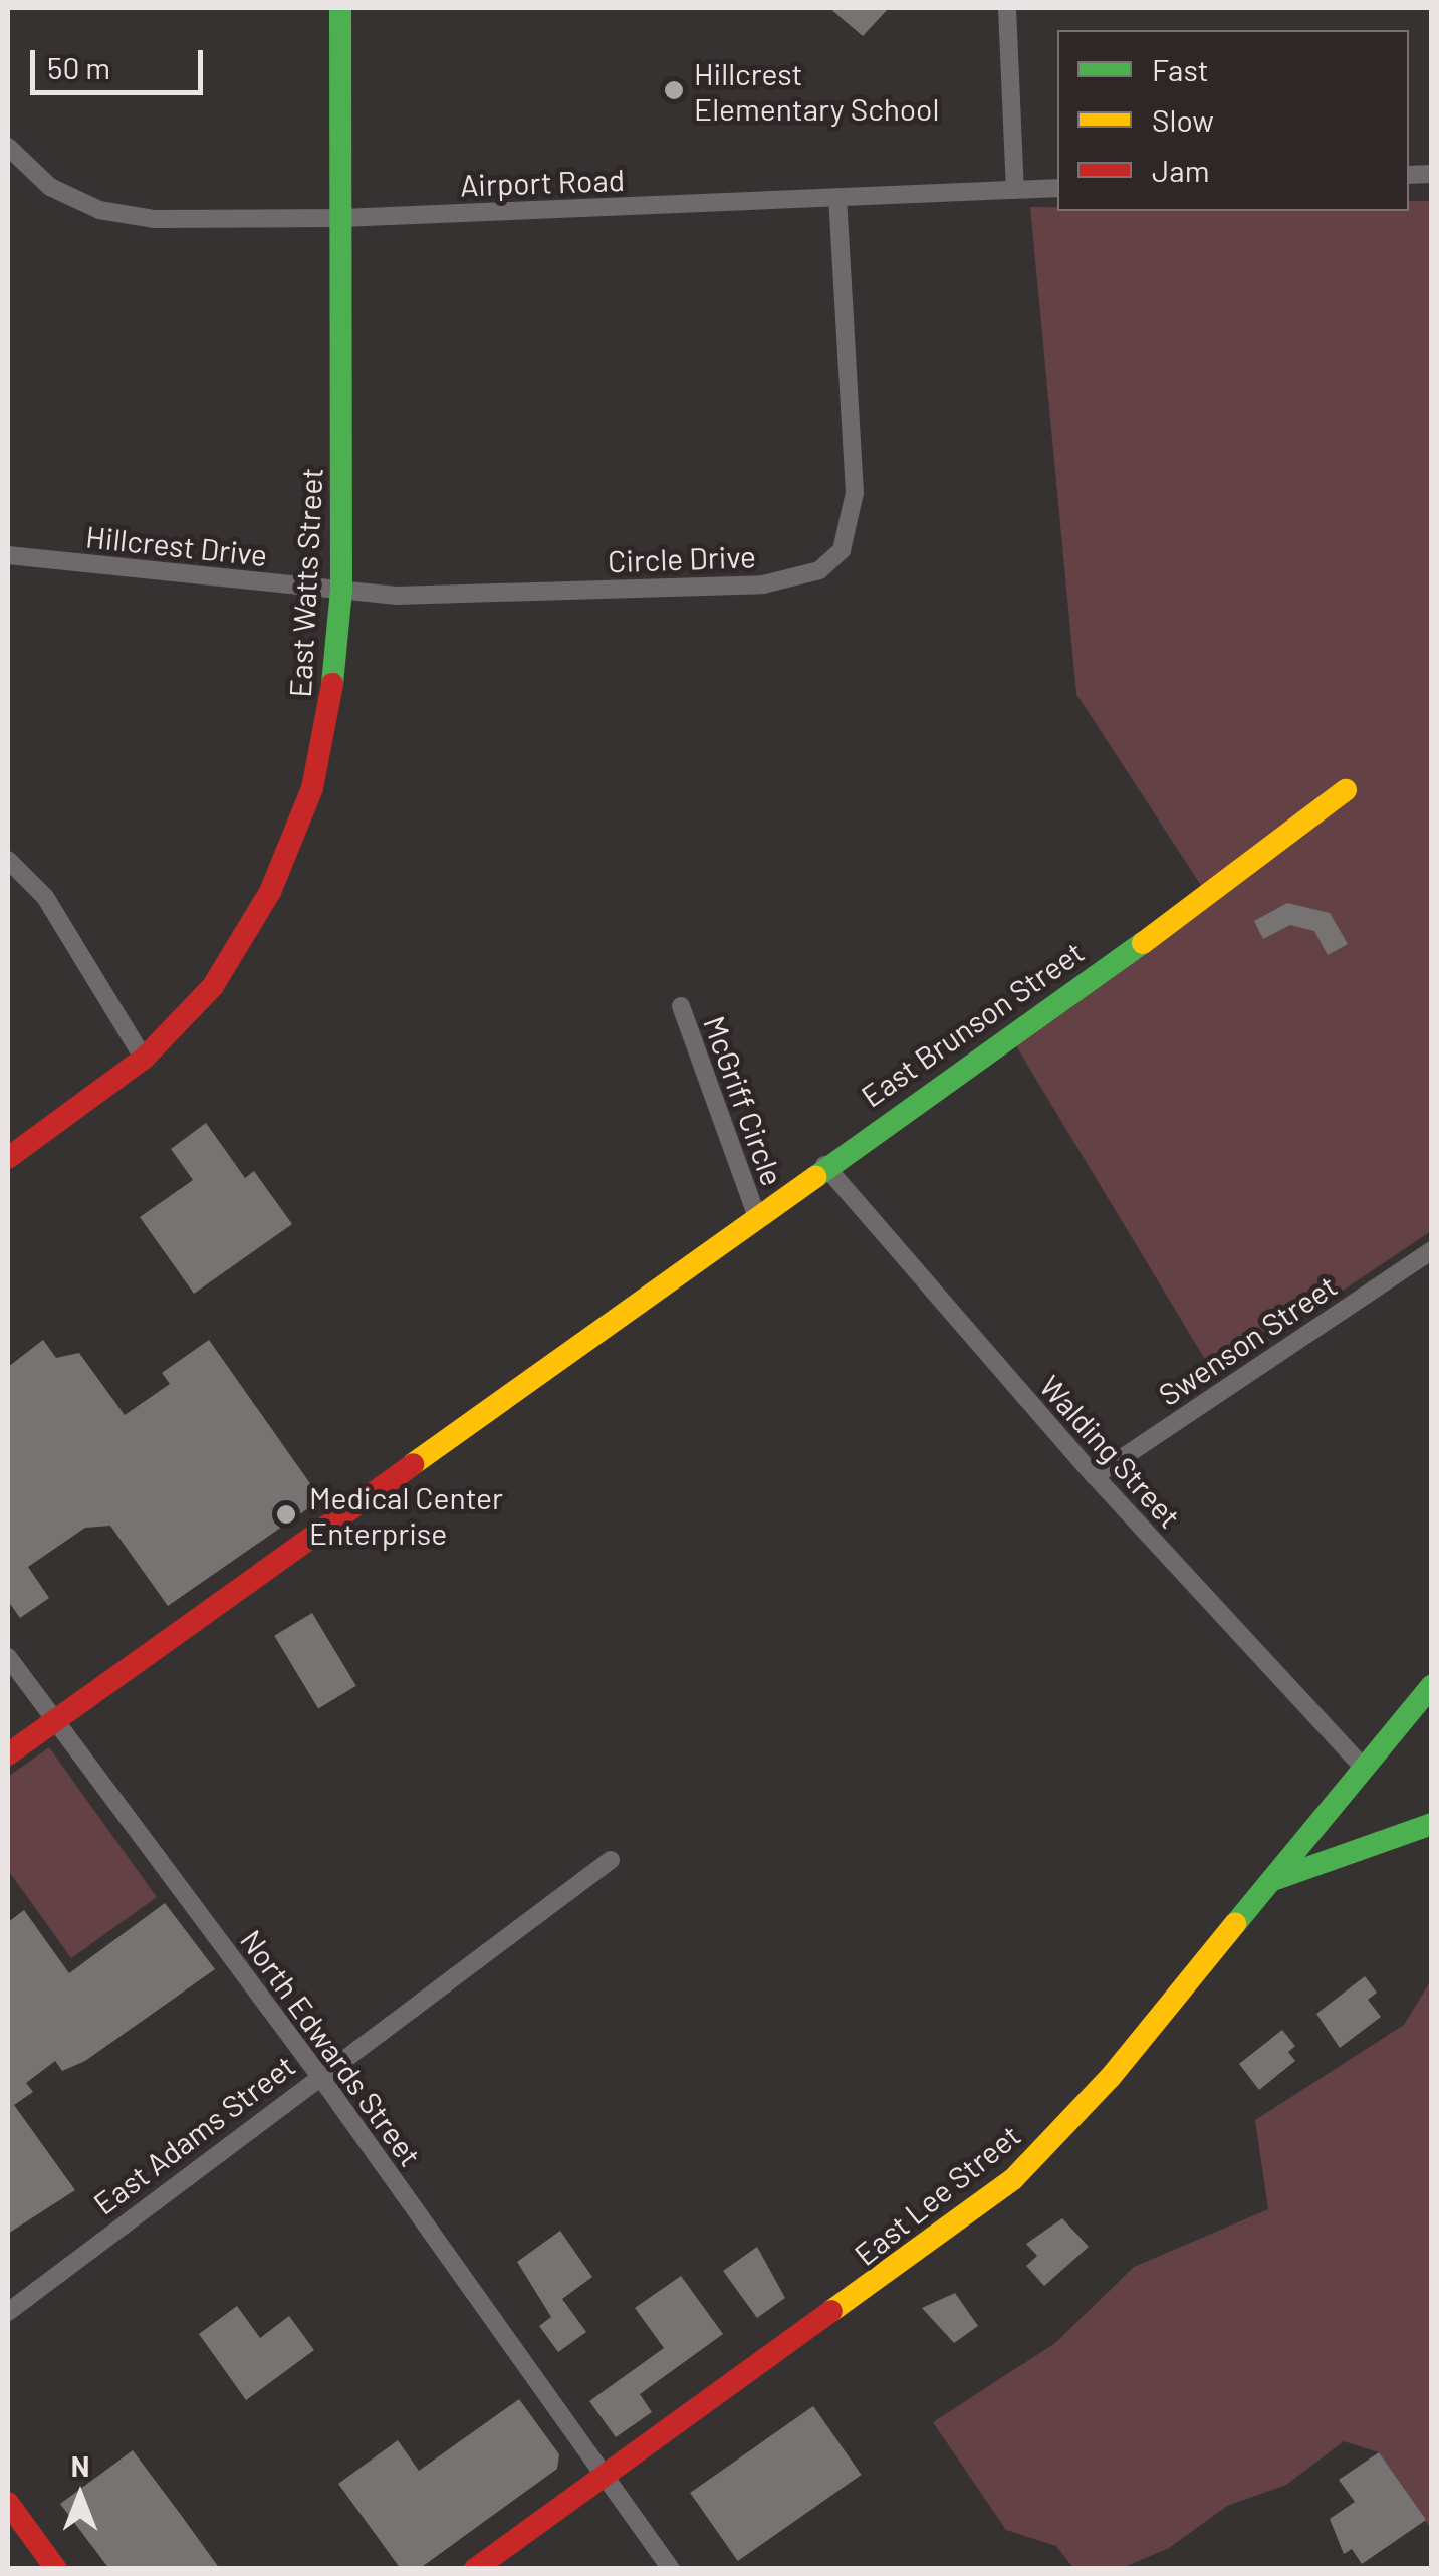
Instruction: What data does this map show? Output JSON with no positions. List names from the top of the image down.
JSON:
{
  "streets": {
    "street": [
      "Airport Road",
      "Hillcrest Drive",
      "Circle Drive",
      "East Watts Street",
      "East Brunson Street",
      "McGriff Circle",
      "Swenson Street",
      "Walding Street",
      "North Edwards Street",
      "East Adams Street",
      "East Lee Street"
    ]
  },
  "crossings": [
    ["Airport Road", "Circle Drive"],
    ["Airport Road", "East Watts Street"],
    ["Hillcrest Drive", "Circle Drive"],
    ["Hillcrest Drive", "East Watts Street"],
    ["Circle Drive", "East Watts Street"],
    ["East Brunson Street", "McGriff Circle"],
    ["East Brunson Street", "Walding Street"],
    ["East Brunson Street", "North Edwards Street"],
    ["Swenson Street", "Walding Street"],
    ["Walding Street", "East Lee Street"],
    ["North Edwards Street", "East Adams Street"],
    ["North Edwards Street", "East Lee Street"]
  ],
  "places": ["Hillcrest Elementary School", "Medical Center Enterprise"],
  "legend": ["Fast", "Slow", "Jam"],
  "scale_bar": "50 m",
  "north": "top"
}
